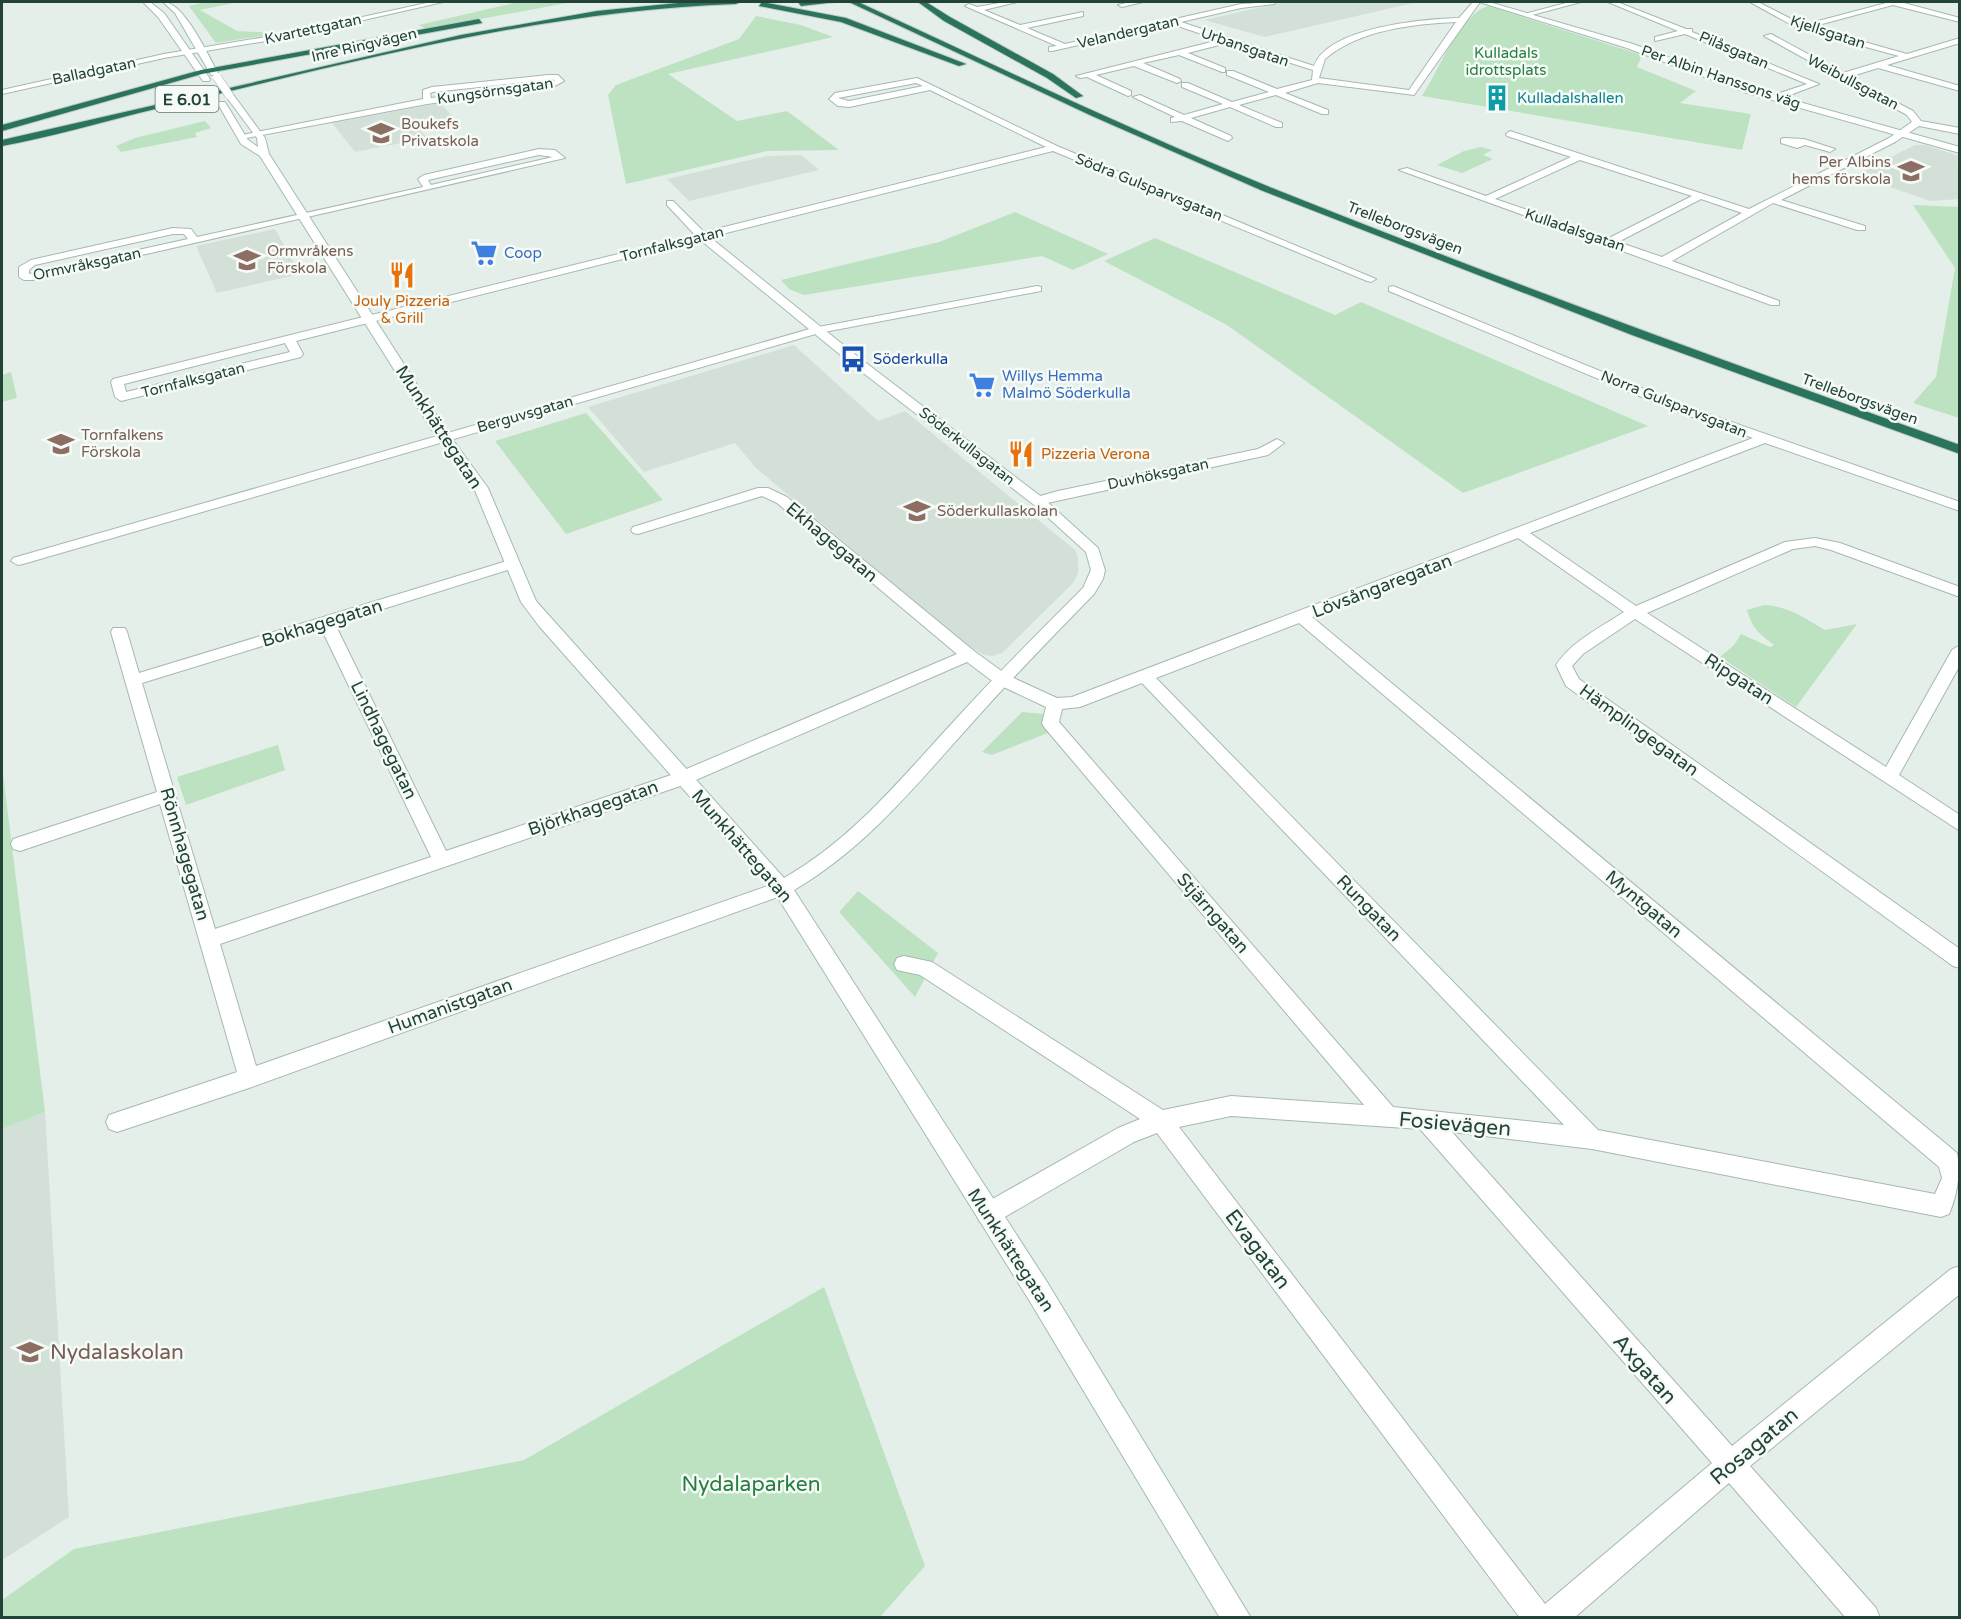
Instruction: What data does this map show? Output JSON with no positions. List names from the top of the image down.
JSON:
{
  "streets": {
    "highway": ["Inre Ringvägen", "E 6.01", "Trelleborgsvägen"],
    "street": [
      "Kvartettgatan",
      "Velandergatan",
      "Kjellsgatan",
      "Urbansgatan",
      "Pilåsgatan",
      "Balladgatan",
      "Per Albin Hanssons väg",
      "Weibullsgatan",
      "Kungsörnsgatan",
      "Södra Gulsparvsgatan",
      "Kulladalsgatan",
      "Tornfalksgatan",
      "Ormvråksgatan",
      "Norra Gulsparvsgatan",
      "Berguvsgatan",
      "Munkhättegatan",
      "Söderkullagatan",
      "Duvhöksgatan",
      "Ekhagegatan",
      "Lövsångaregatan",
      "Bokhagegatan",
      "Ripgatan",
      "Hämplingegatan",
      "Lindhagegatan",
      "Björkhagegatan",
      "Rönnhagegatan",
      "Myntgatan",
      "Rungatan",
      "Stjärngatan",
      "Humanistgatan",
      "Fosievägen",
      "Evagatan",
      "Axgatan",
      "Rosagatan"
    ]
  },
  "crossings": [
    ["Kvartettgatan", "Balladgatan"],
    ["Kvartettgatan", "Munkhättegatan"],
    ["Velandergatan", "Urbansgatan"],
    ["Pilåsgatan", "Per Albin Hanssons väg"],
    ["Balladgatan", "Munkhättegatan"],
    ["Per Albin Hanssons väg", "Weibullsgatan"],
    ["Kungsörnsgatan", "Munkhättegatan"],
    ["Södra Gulsparvsgatan", "Tornfalksgatan"],
    ["Tornfalksgatan", "Munkhättegatan"],
    ["Tornfalksgatan", "Söderkullagatan"],
    ["Ormvråksgatan", "Munkhättegatan"],
    ["Norra Gulsparvsgatan", "Lövsångaregatan"],
    ["Berguvsgatan", "Munkhättegatan"],
    ["Berguvsgatan", "Söderkullagatan"],
    ["Munkhättegatan", "Söderkullagatan"],
    ["Munkhättegatan", "Bokhagegatan"],
    ["Munkhättegatan", "Björkhagegatan"],
    ["Munkhättegatan", "Humanistgatan"],
    ["Munkhättegatan", "Fosievägen"],
    ["Söderkullagatan", "Duvhöksgatan"],
    ["Söderkullagatan", "Ekhagegatan"],
    ["Söderkullagatan", "Humanistgatan"],
    ["Ekhagegatan", "Björkhagegatan"],
    ["Lövsångaregatan", "Ripgatan"],
    ["Lövsångaregatan", "Myntgatan"],
    ["Lövsångaregatan", "Rungatan"],
    ["Lövsångaregatan", "Stjärngatan"],
    ["Bokhagegatan", "Lindhagegatan"],
    ["Bokhagegatan", "Rönnhagegatan"],
    ["Ripgatan", "Hämplingegatan"],
    ["Lindhagegatan", "Björkhagegatan"],
    ["Björkhagegatan", "Rönnhagegatan"],
    ["Rönnhagegatan", "Humanistgatan"],
    ["Myntgatan", "Fosievägen"],
    ["Rungatan", "Fosievägen"],
    ["Stjärngatan", "Fosievägen"],
    ["Fosievägen", "Evagatan"],
    ["Fosievägen", "Axgatan"],
    ["Axgatan", "Rosagatan"]
  ],
  "parks": ["Kulladals idrottsplats", "Nydalaparken"],
  "places": {
    "building": ["Kulladalshallen"],
    "school or university": [
      "Boukefs Privatskola",
      "Per Albins hems förskola",
      "Ormvråkens Förskola",
      "Tornfalkens Förskola",
      "Söderkullaskolan",
      "Nydalaskolan"
    ],
    "supermarket": ["Coop", "Willys Hemma Malmö Söderkulla"],
    "restaurant": ["Jouly Pizzeria & Grill", "Pizzeria Verona"],
    "bus stop": ["Söderkulla"]
  }
}
